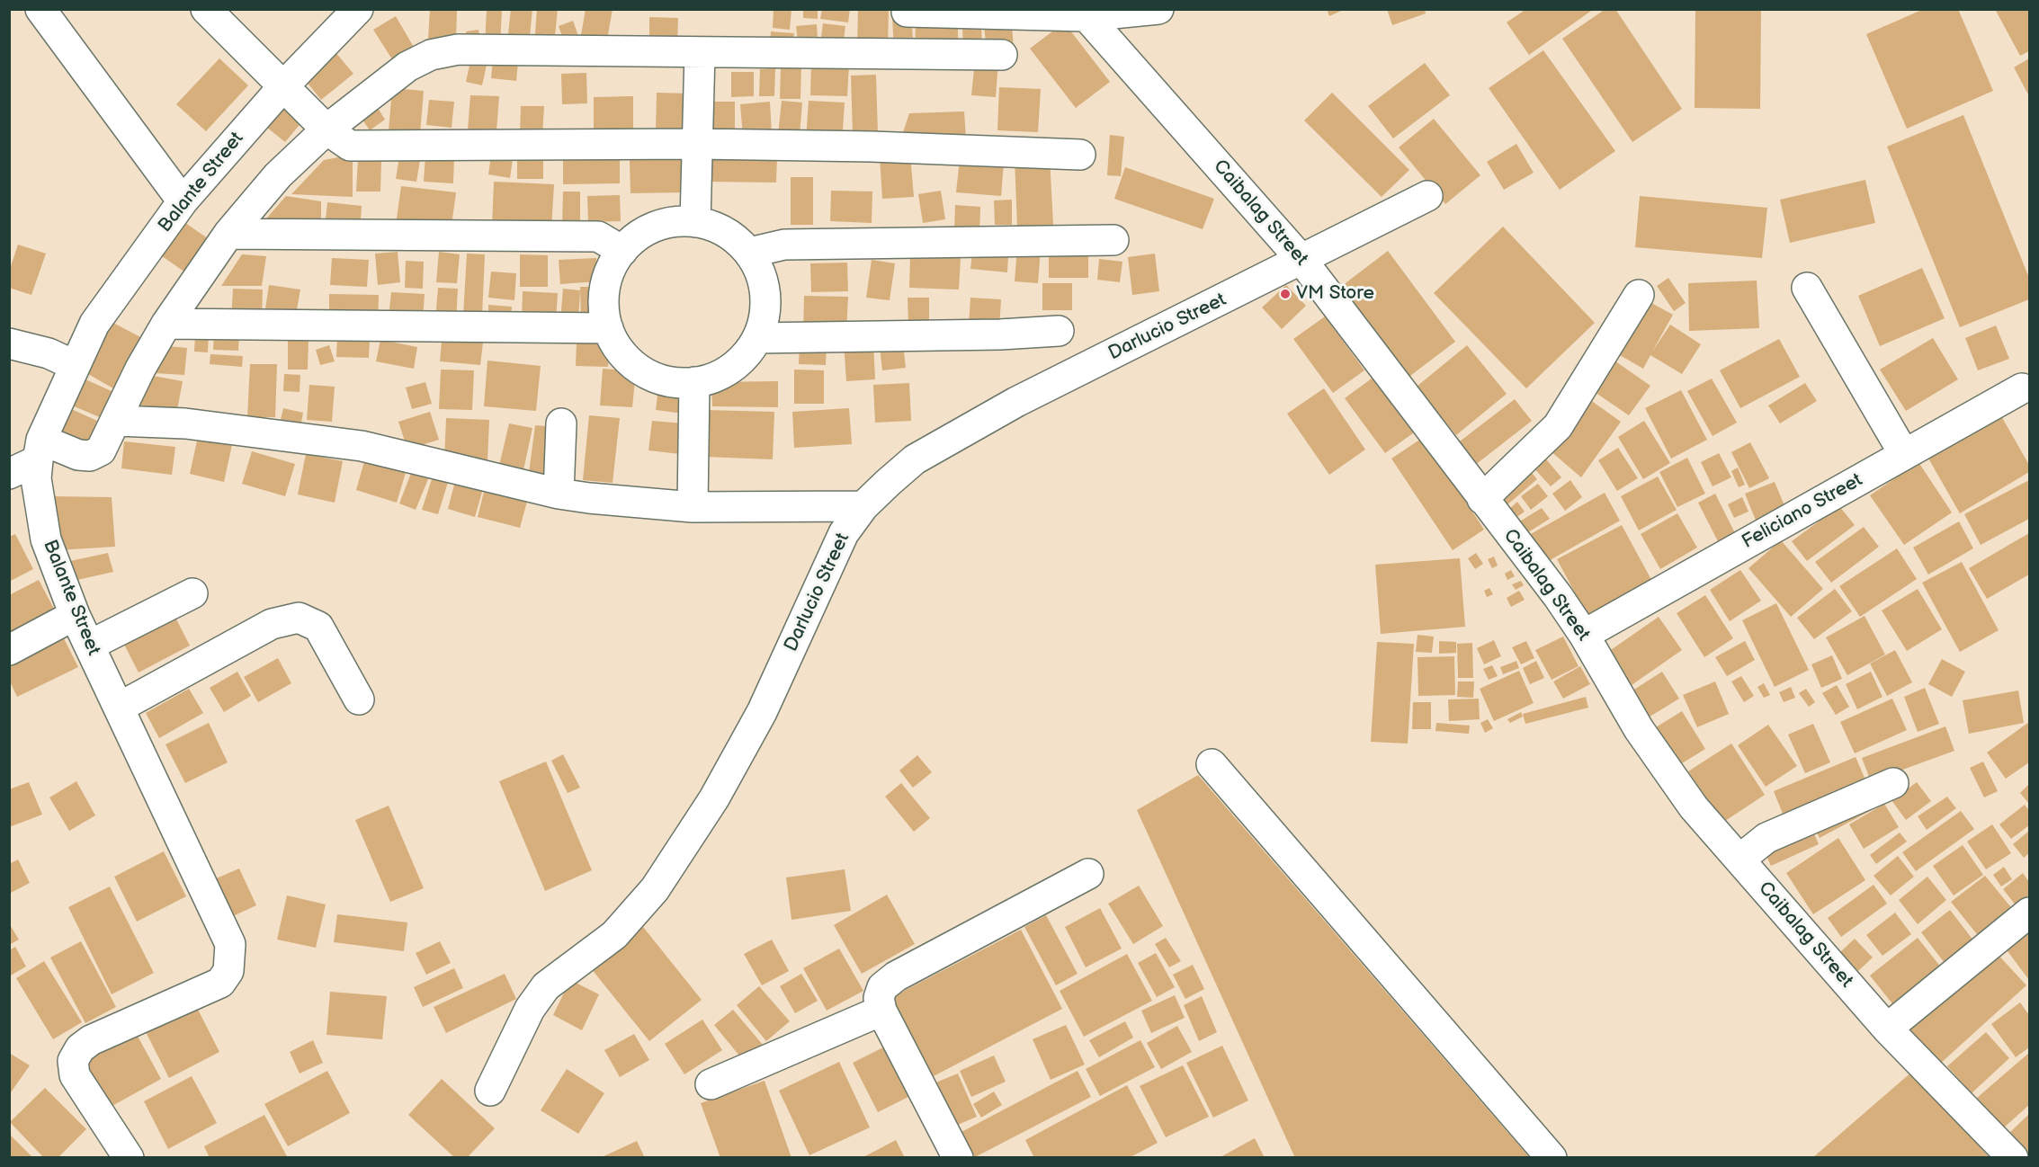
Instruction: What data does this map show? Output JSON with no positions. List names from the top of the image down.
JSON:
{
  "streets": {
    "street": [
      "Balante Street",
      "Caibalag Street",
      "Darlucio Street",
      "Feliciano Street"
    ]
  },
  "crossings": [
    ["Caibalag Street", "Darlucio Street"],
    ["Caibalag Street", "Feliciano Street"]
  ],
  "places": ["VM Store"]
}
